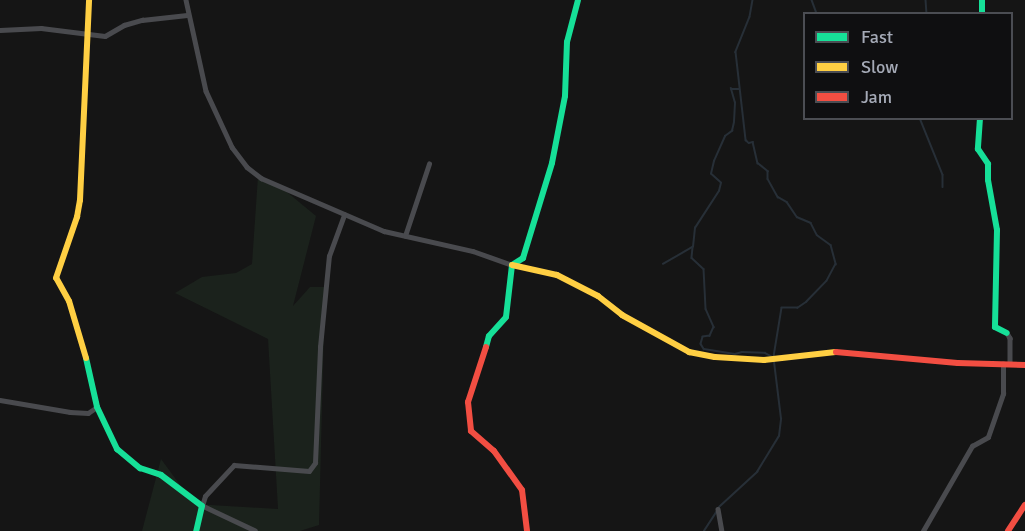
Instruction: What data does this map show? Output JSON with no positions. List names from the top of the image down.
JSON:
{
  "legend": ["Fast", "Slow", "Jam"]
}
